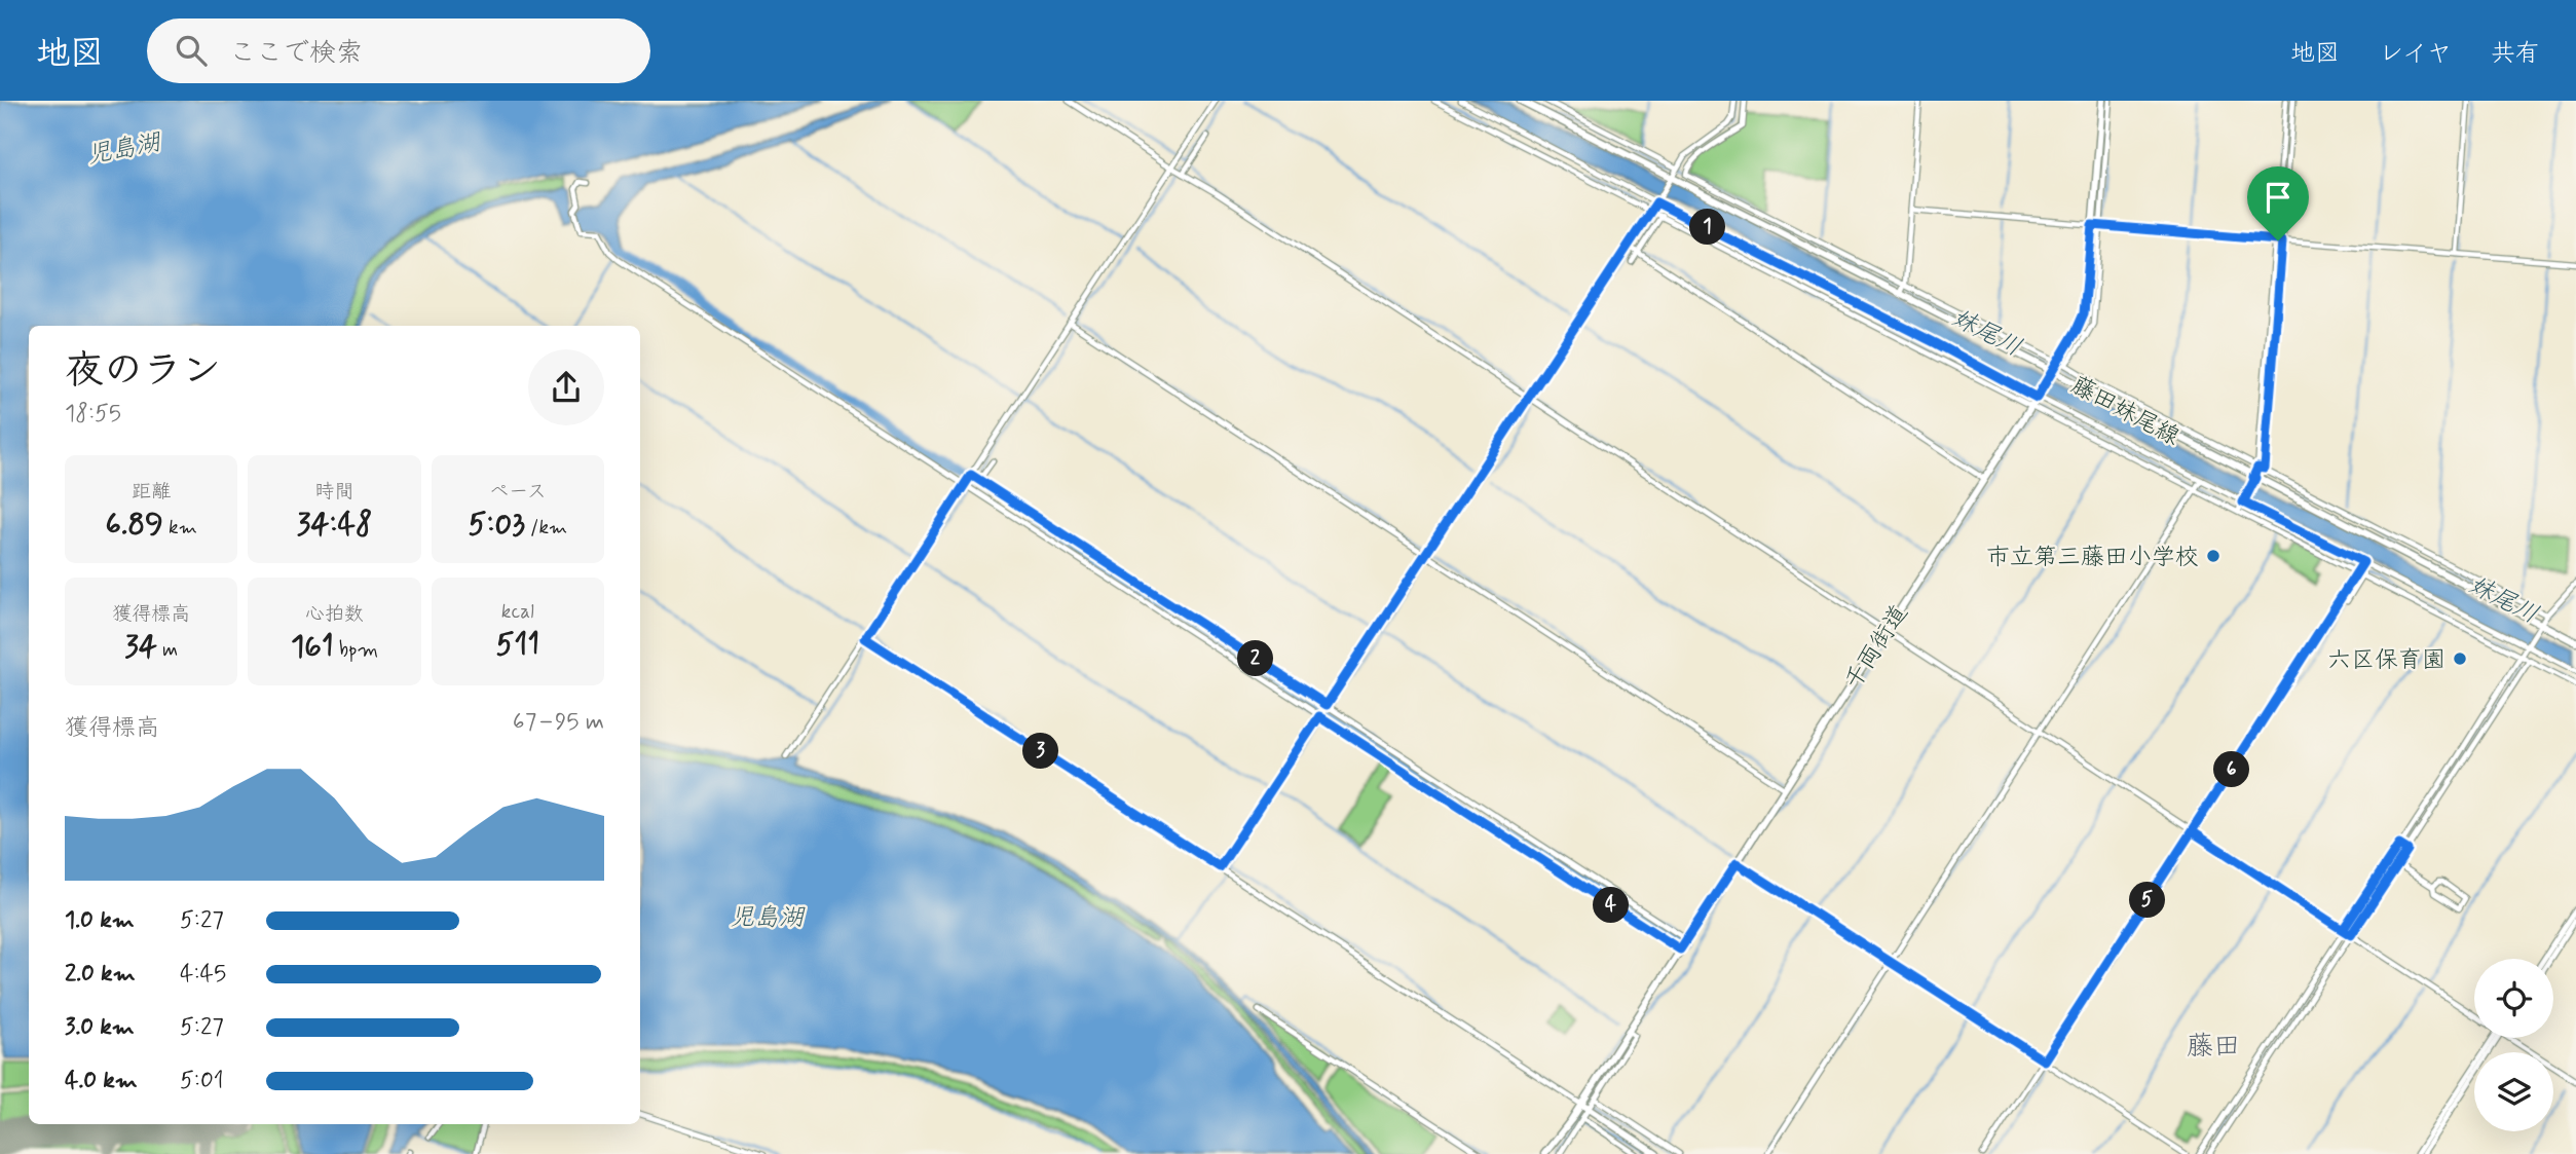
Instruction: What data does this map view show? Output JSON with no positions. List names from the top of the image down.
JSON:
{
  "streets": {
    "street": ["藤田妹尾線", "千両街道"]
  },
  "crossings": [
    ["藤田妹尾線", "千両街道"]
  ],
  "districts": ["藤田"],
  "water": ["児島湖", "妹尾川"],
  "places": ["市立第三藤田小学校", "六区保育園"],
  "page": {
    "header": "地図",
    "search": "ここで検索",
    "nav": ["地図", "レイヤ", "共有"],
    "pins": [
      "1",
      "2",
      "3",
      "6",
      "5",
      "4"
    ],
    "heading": ["夜のラン", "18:55"],
    "stats": [
      ["距離", "6.89 km"],
      ["時間", "34:48"],
      ["ペース", "5:03 /km"],
      ["獲得標高", "34 m"],
      ["心拍数", "161 bpm"],
      ["kcal", "511"]
    ],
    "chart": ["獲得標高", "67–95 m"],
    "list": [
      {
        "name": "1.0 km",
        "note": "5:27"
      },
      {
        "name": "2.0 km",
        "note": "4:45"
      },
      {
        "name": "3.0 km",
        "note": "5:27"
      },
      {
        "name": "4.0 km",
        "note": "5:01"
      }
    ]
  }
}
